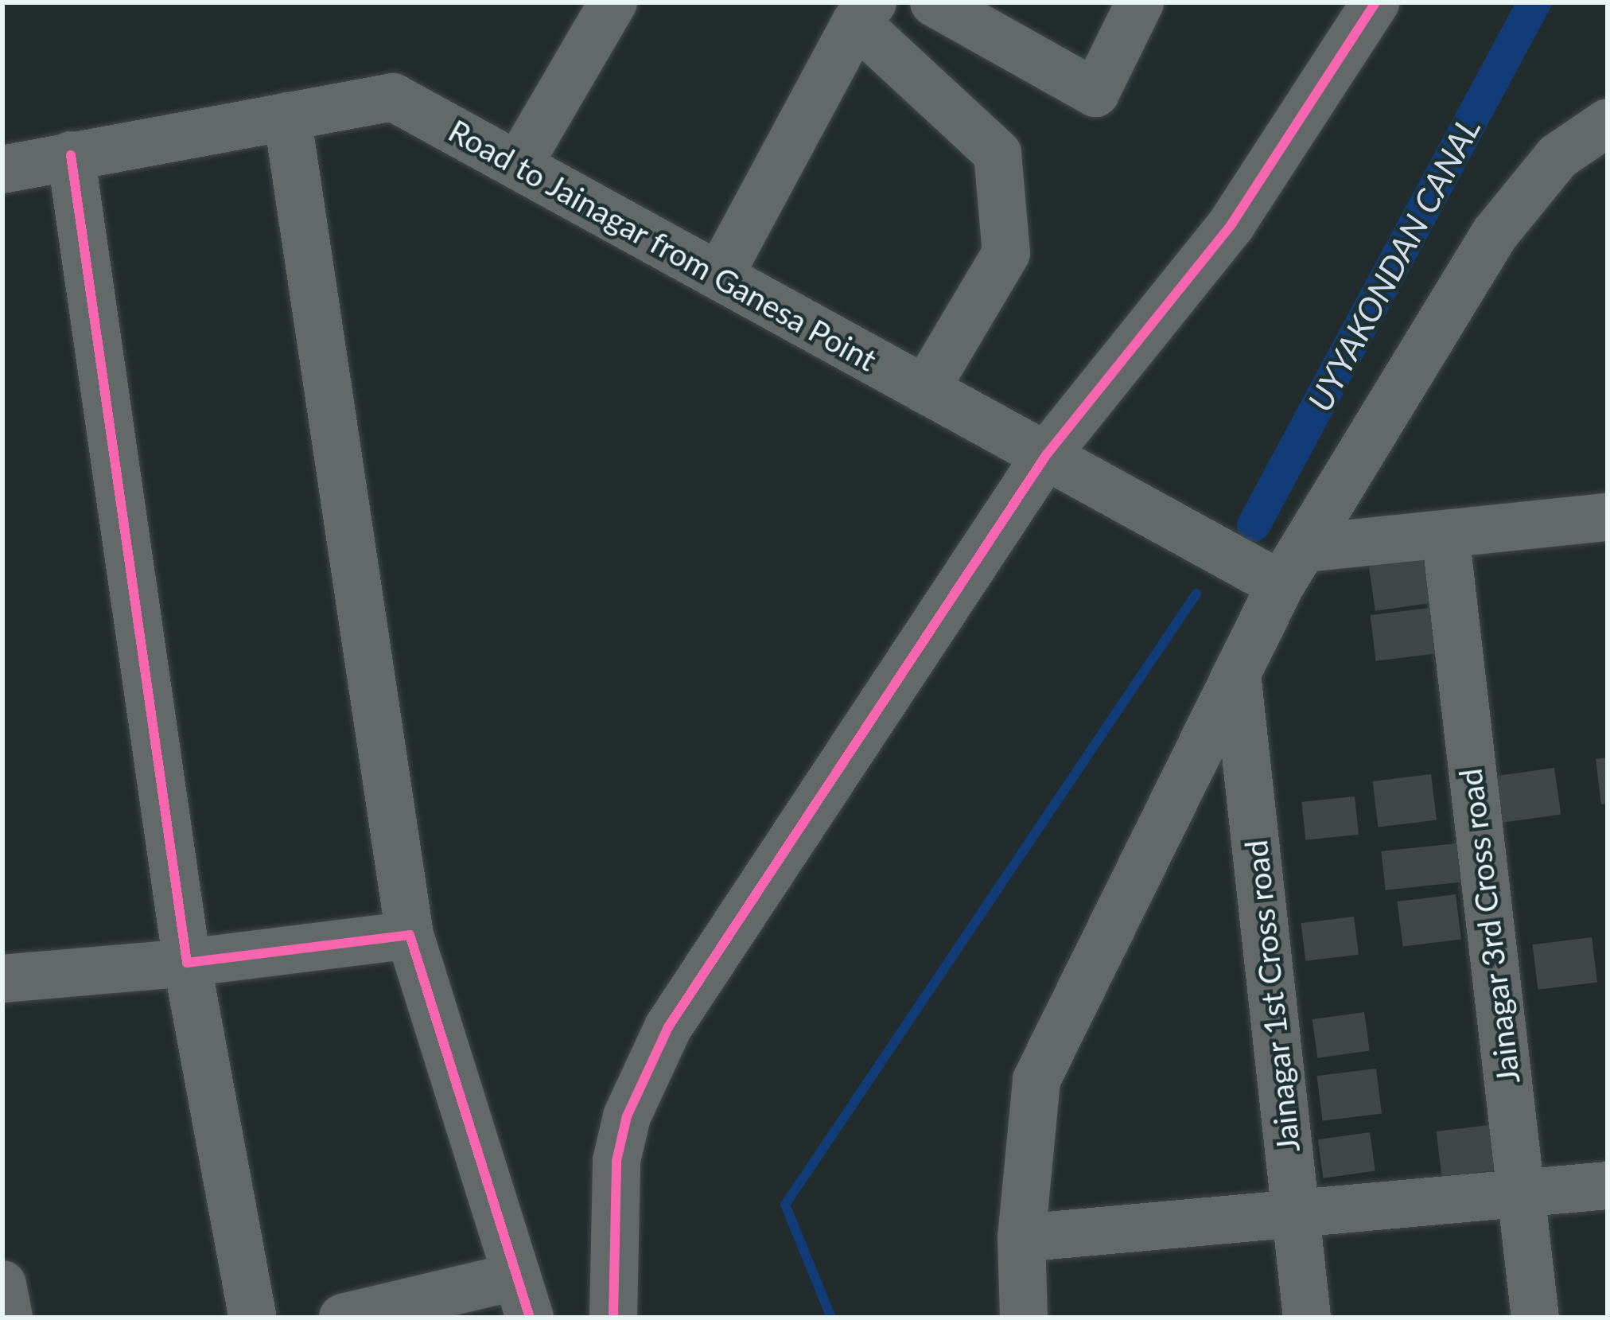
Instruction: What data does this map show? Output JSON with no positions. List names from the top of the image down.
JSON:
{
  "streets": {
    "street": ["Road to Jainagar from Ganesa Point", "Jainagar 3rd Cross road", "Jainagar 1st Cross road"]
  },
  "water": ["UYYAKONDAN CANAL"]
}
